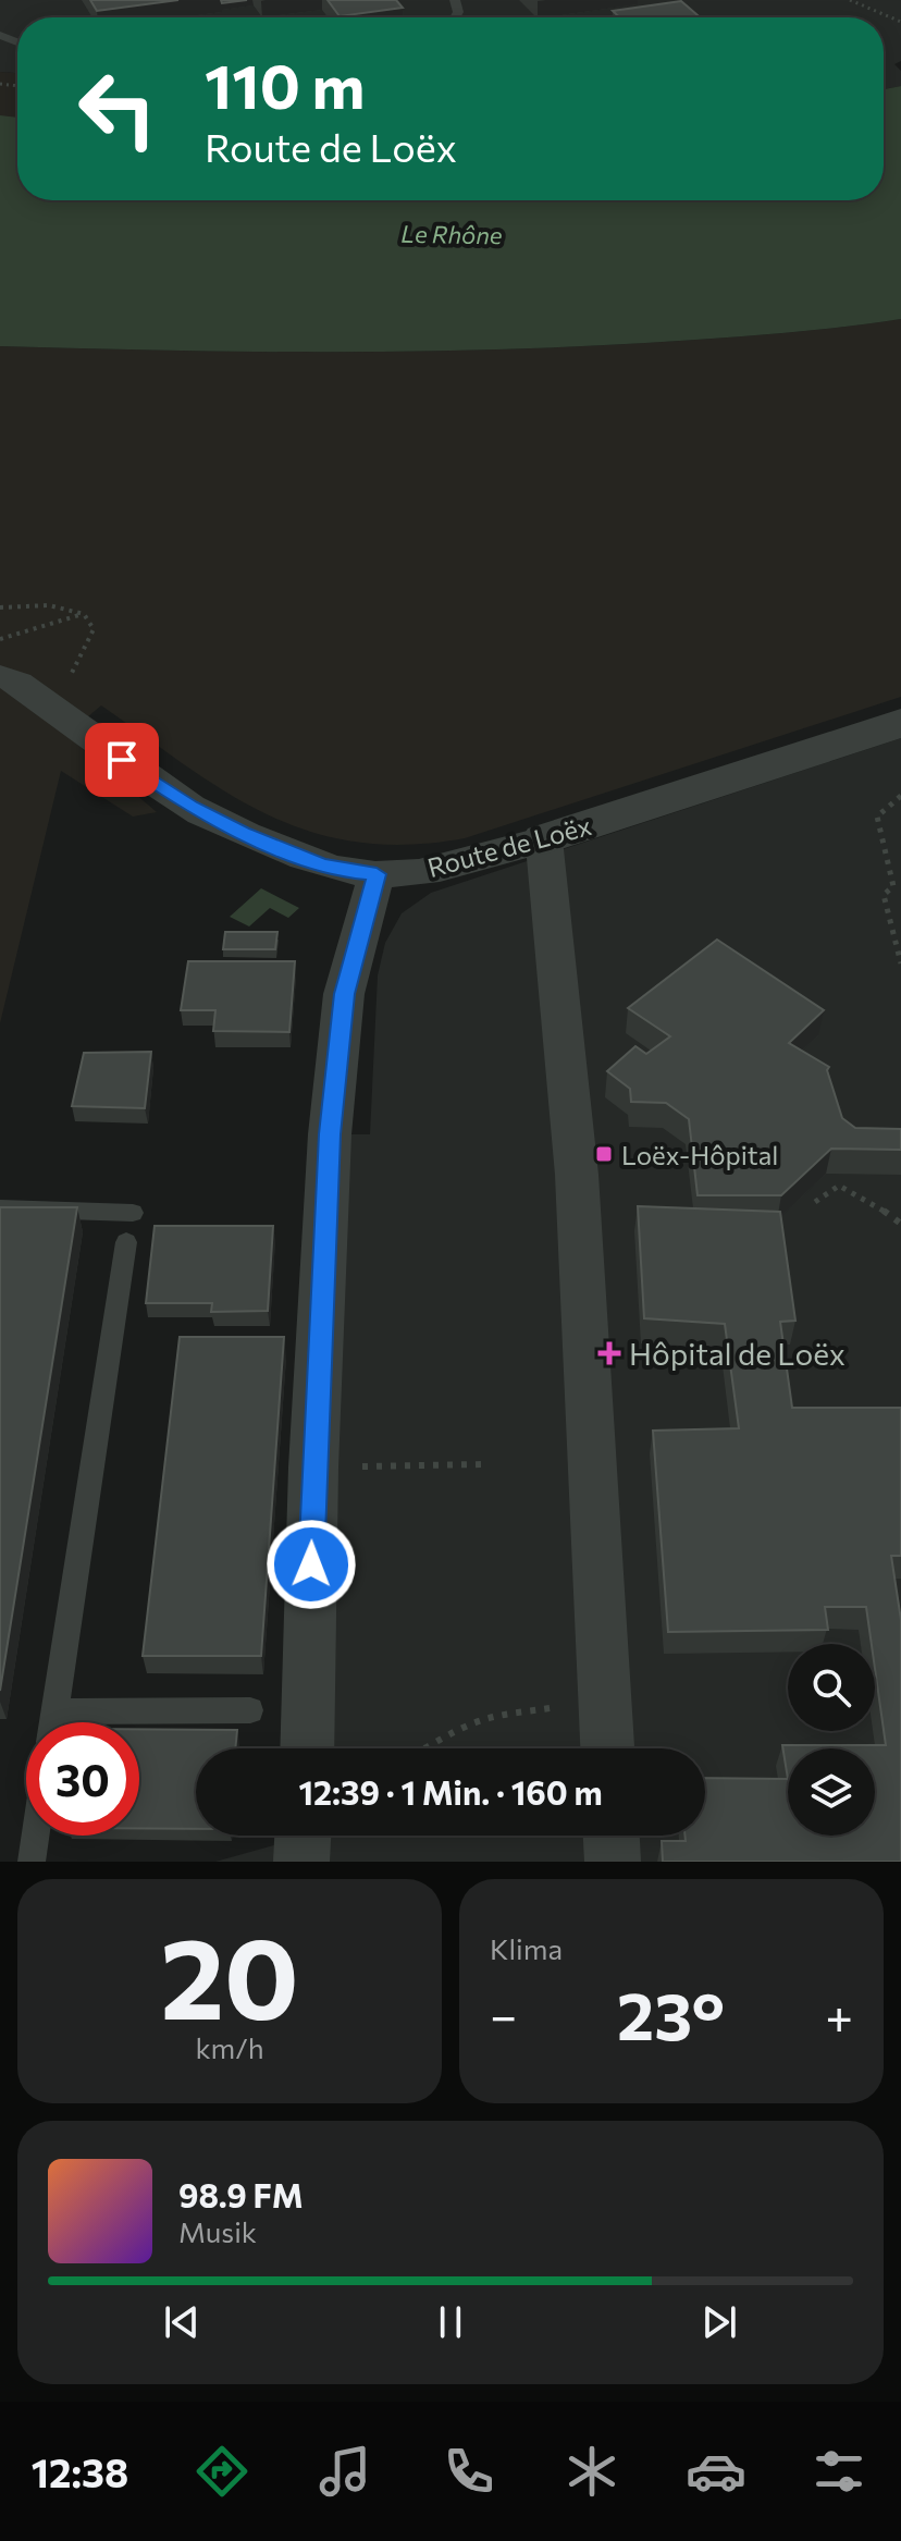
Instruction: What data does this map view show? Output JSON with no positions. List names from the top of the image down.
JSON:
{
  "streets": {
    "street": ["Route de Loëx"]
  },
  "water": ["Le Rhône"],
  "places": {
    "transit": ["Loëx-Hôpital"],
    "health": ["Hôpital de Loëx"]
  },
  "page": {
    "turn": ["110 m", "Route de Loëx"],
    "limit": "30",
    "trip": "12:39 · 1 Min. · 160 m",
    "tile": [
      ["20", "km/h"],
      "Klima"
    ],
    "heat": ["−", "23°", "+"],
    "song": ["98.9 FM", "Musik"],
    "tabs": "12:38"
  }
}
